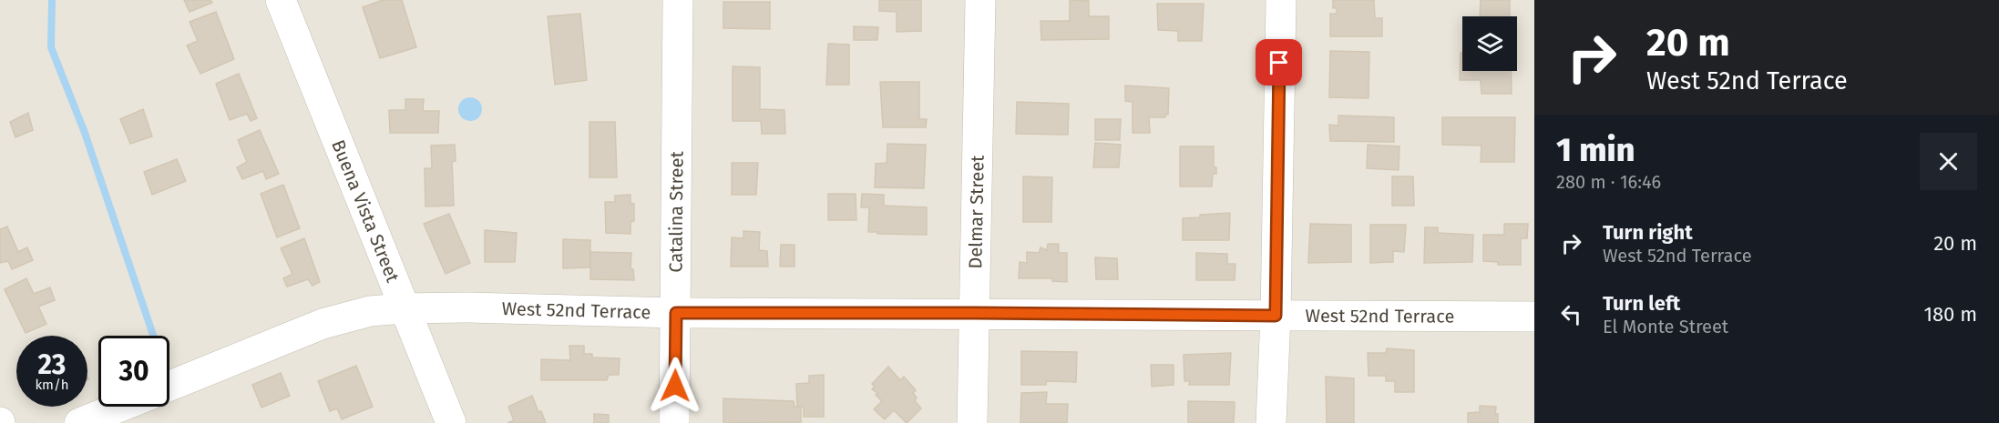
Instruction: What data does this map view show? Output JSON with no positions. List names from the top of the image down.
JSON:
{
  "streets": {
    "street": [
      "Delmar Street",
      "Buena Vista Street",
      "Catalina Street",
      "West 52nd Terrace"
    ]
  },
  "crossings": [
    ["Delmar Street", "West 52nd Terrace"],
    ["Buena Vista Street", "West 52nd Terrace"],
    ["Catalina Street", "West 52nd Terrace"]
  ],
  "page": {
    "turn": ["20 m", "West 52nd Terrace"],
    "heading": ["1 min", "280 m · 16:46"],
    "list": [
      {
        "name": "Turn right",
        "note": "West 52nd Terrace",
        "value": "20 m"
      },
      {
        "name": "Turn left",
        "note": "El Monte Street",
        "value": "180 m"
      }
    ],
    "speed": "23 km/h",
    "limit": "30"
  }
}
